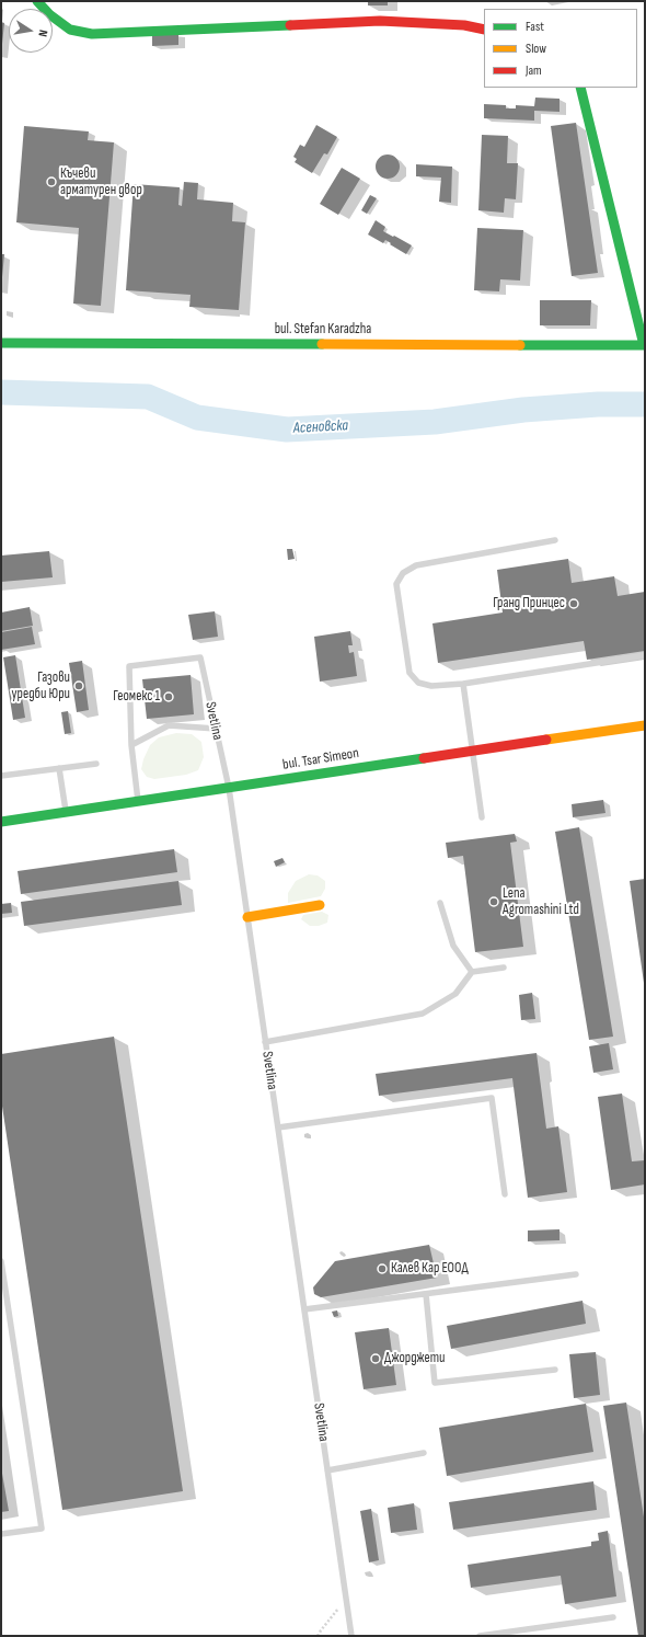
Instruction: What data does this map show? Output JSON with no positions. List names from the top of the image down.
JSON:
{
  "streets": {
    "main road": ["bul. Stefan Karadzha", "bul. Tsar Simeon"],
    "lane": ["Svetlina"]
  },
  "crossings": [
    ["Svetlina", "bul. Tsar Simeon"]
  ],
  "water": ["Асеновска"],
  "places": [
    "Къчеви арматурен двор",
    "Гранд Принцес",
    "Газови уредби Юри",
    "Геомекс 1",
    "Lena Agromashini Ltd",
    "Калев Кар ЕООД",
    "Джорджети"
  ],
  "legend": ["Fast", "Slow", "Jam"],
  "north": "right"
}
